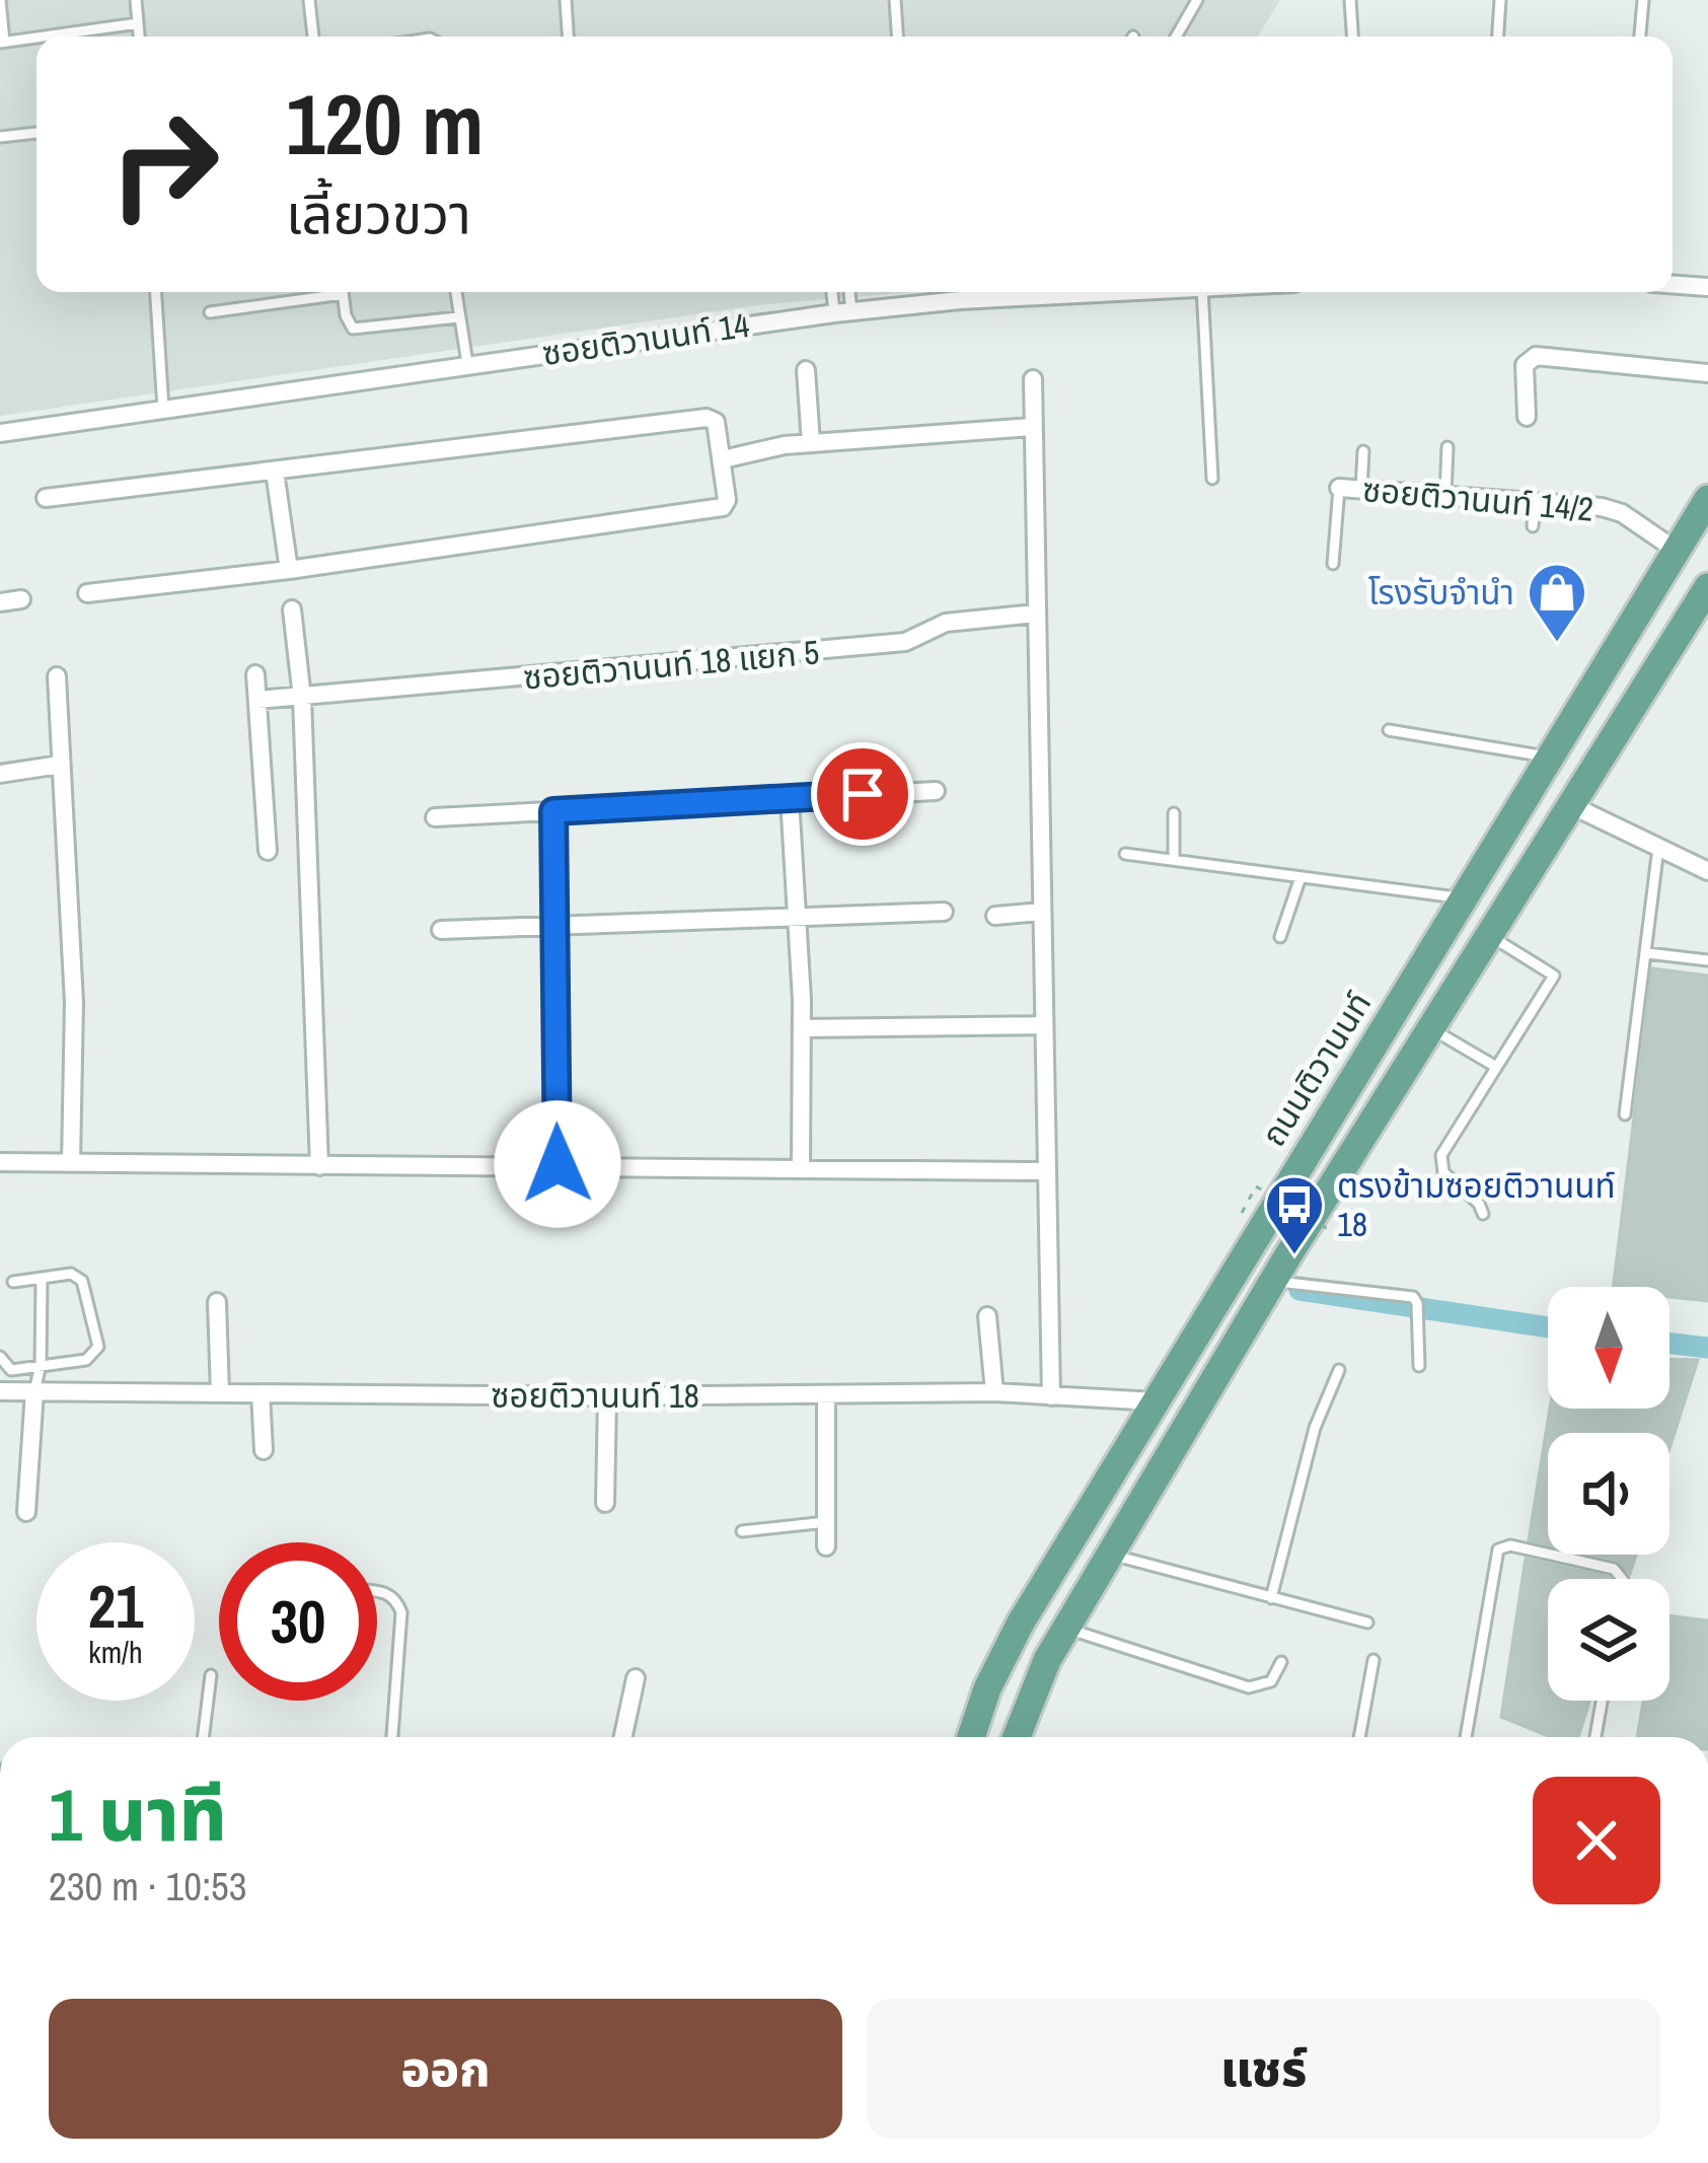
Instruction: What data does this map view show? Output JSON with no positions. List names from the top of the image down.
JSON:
{
  "streets": {
    "main road": ["ถนนติวานนท์"],
    "street": [
      "ซอยติวานนท์ 14",
      "ซอยติวานนท์ 14/2",
      "ซอยติวานนท์ 18 แยก 5",
      "ซอยติวานนท์ 18"
    ]
  },
  "crossings": [
    ["ซอยติวานนท์ 14/2", "ถนนติวานนท์"],
    ["ถนนติวานนท์", "ซอยติวานนท์ 18"]
  ],
  "places": {
    "shop": ["โรงรับจำนำ"],
    "bus stop": ["ตรงข้ามซอยติวานนท์ 18"]
  },
  "north": "bottom",
  "page": {
    "turn": ["120 m", "เลี้ยวขวา"],
    "speed": "21 km/h",
    "limit": "30",
    "heading": ["1 นาที", "230 m · 10:53"],
    "buttons": ["ออก", "แชร์"]
  }
}
